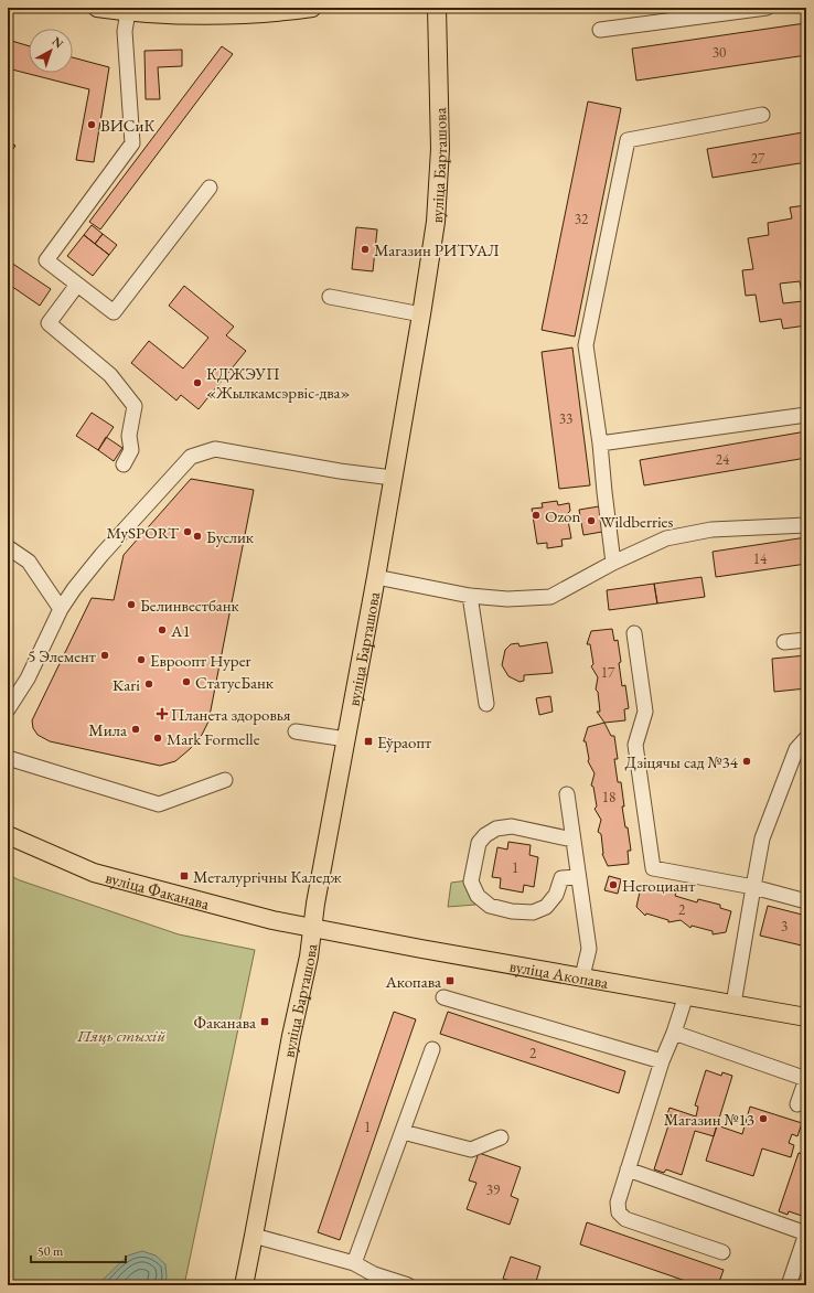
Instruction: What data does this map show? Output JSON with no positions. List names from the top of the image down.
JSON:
{
  "streets": {
    "main road": ["вуліца Барташова", "вуліца Факанава", "вуліца Акопава"]
  },
  "crossings": [
    ["вуліца Барташова", "вуліца Факанава"],
    ["вуліца Барташова", "вуліца Акопава"],
    ["вуліца Факанава", "вуліца Акопава"]
  ],
  "parks": ["Пяць стыхій"],
  "places": {
    "other": [
      "ВИСиК",
      "Магазин РИТУАЛ",
      "КДЖЭУП «Жылкамсэрвіс-два»",
      "Ozon",
      "Wildberries",
      "MySPORT",
      "Буслик",
      "Белинвестбанк",
      "A1",
      "5 Элемент",
      "Евроопт Hyper",
      "СтатусБанк",
      "Kari",
      "Мила",
      "Mark Formelle",
      "Дзіцячы сад №34",
      "Негоциант",
      "Магазин №13"
    ],
    "health": ["Планета здоровья"],
    "transit": [
      "Еўраопт",
      "Металургічны Каледж",
      "Акопава",
      "Факанава"
    ]
  },
  "house_numbers": [
    "30",
    "27",
    "32",
    "33",
    "24",
    "14",
    "17",
    "18",
    "1",
    "2",
    "3",
    "2",
    "1",
    "39"
  ],
  "scale_bar": "50 m",
  "north": "top right"
}
